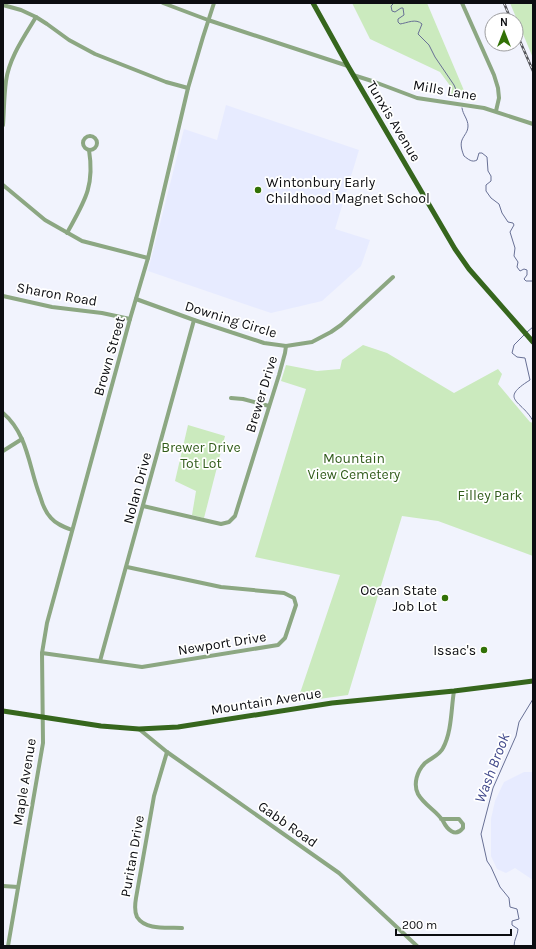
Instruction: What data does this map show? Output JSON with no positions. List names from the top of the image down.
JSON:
{
  "streets": {
    "main road": ["Tunxis Avenue", "Mountain Avenue"],
    "street": [
      "Mills Lane",
      "Sharon Road",
      "Downing Circle",
      "Brown Street",
      "Brewer Drive",
      "Nolan Drive",
      "Newport Drive",
      "Maple Avenue",
      "Gabb Road",
      "Puritan Drive"
    ]
  },
  "crossings": [
    ["Mills Lane", "Tunxis Avenue"],
    ["Sharon Road", "Brown Street"],
    ["Downing Circle", "Brown Street"],
    ["Downing Circle", "Brewer Drive"],
    ["Downing Circle", "Nolan Drive"],
    ["Brown Street", "Newport Drive"],
    ["Brown Street", "Mountain Avenue"],
    ["Brown Street", "Maple Avenue"],
    ["Brewer Drive", "Nolan Drive"],
    ["Nolan Drive", "Newport Drive"],
    ["Mountain Avenue", "Maple Avenue"],
    ["Mountain Avenue", "Gabb Road"],
    ["Gabb Road", "Puritan Drive"]
  ],
  "water": ["Wash Brook"],
  "parks": ["Brewer Drive Tot Lot", "Mountain View Cemetery", "Filley Park"],
  "places": ["Wintonbury Early Childhood Magnet School", "Ocean State Job Lot", "Issac's"],
  "scale_bar": "200 m",
  "north": "top"
}
